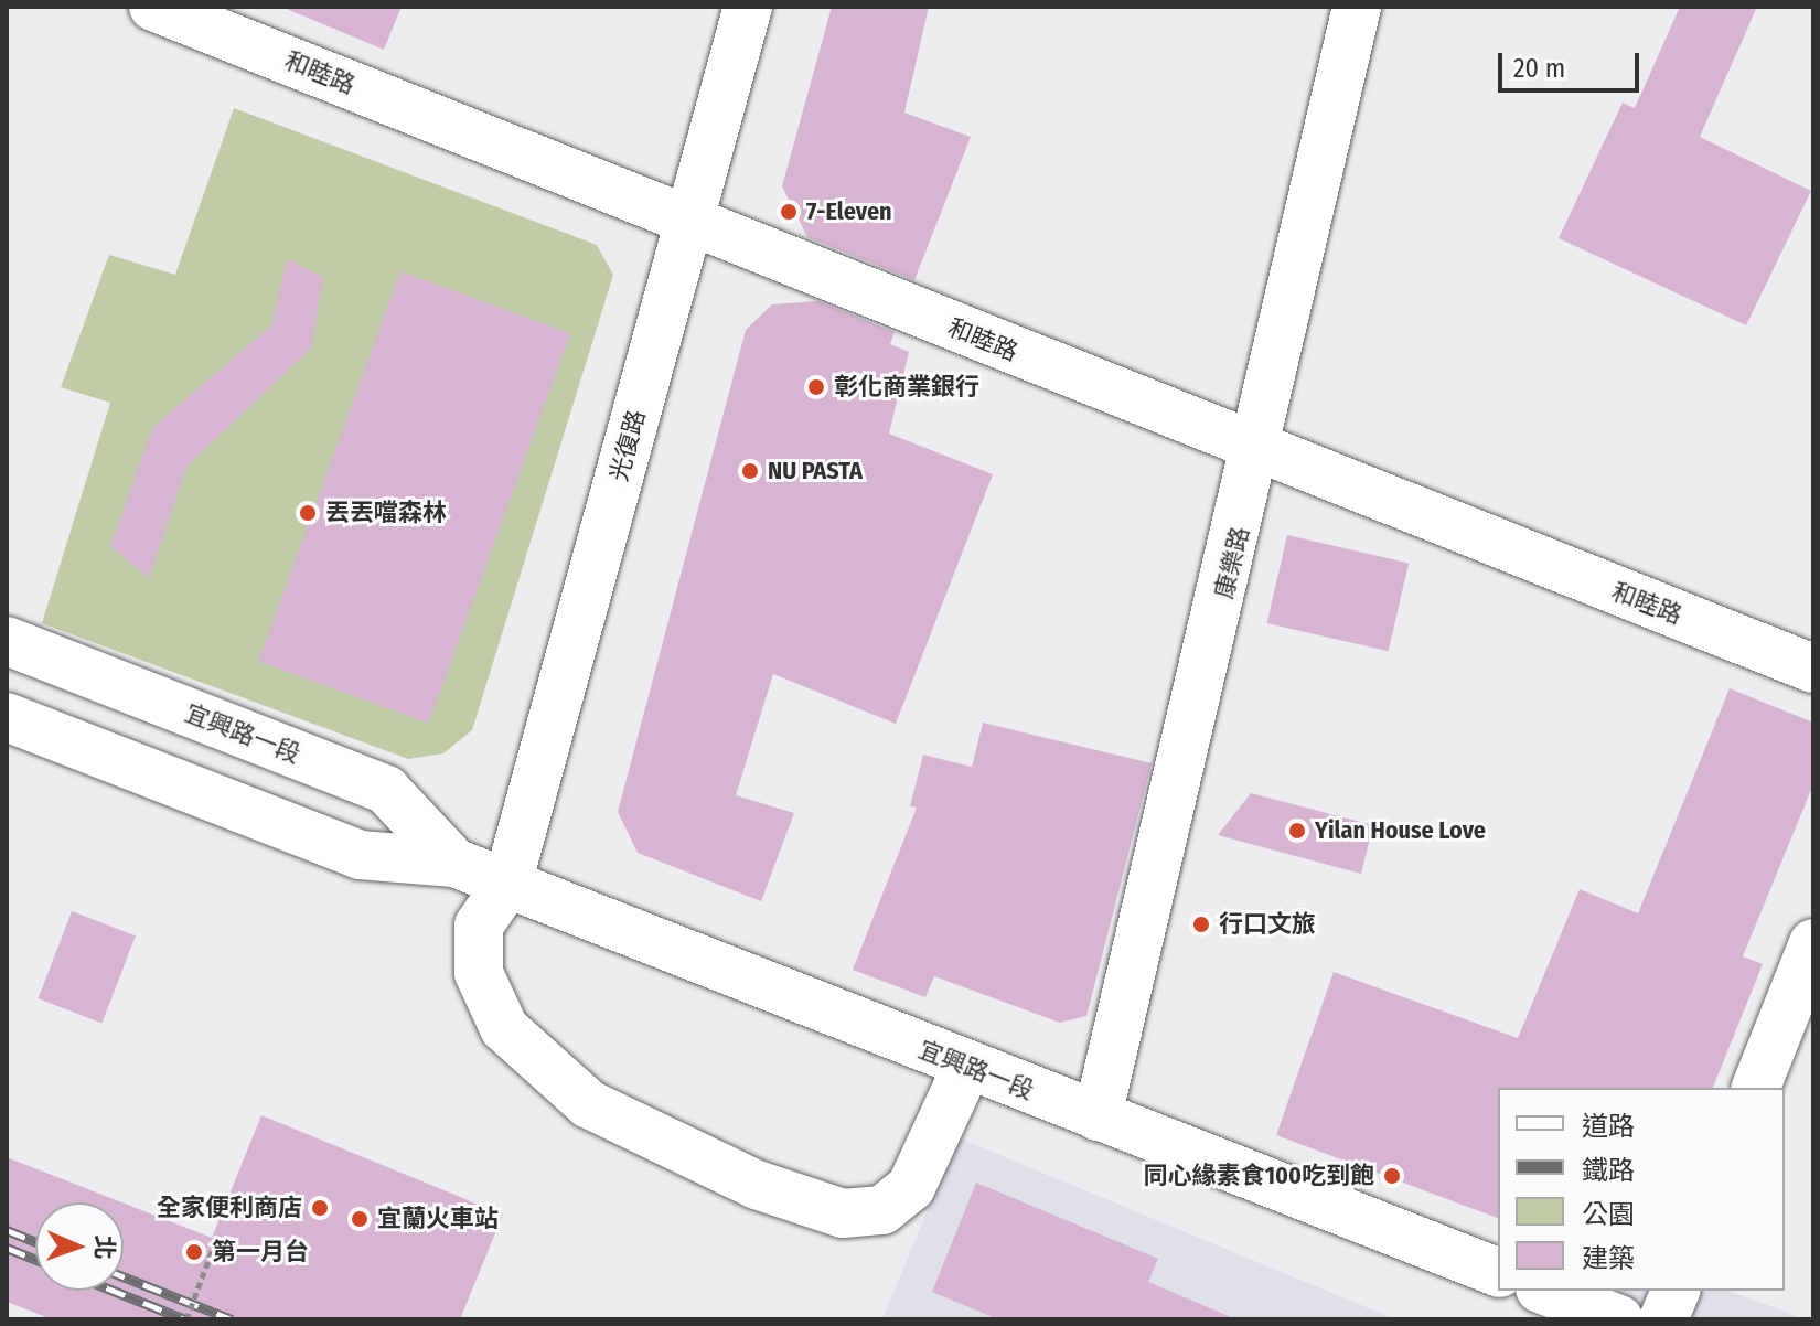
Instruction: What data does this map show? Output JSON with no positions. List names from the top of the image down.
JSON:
{
  "streets": {
    "street": [
      "和睦路",
      "光復路",
      "康樂路",
      "宜興路一段"
    ]
  },
  "crossings": [
    ["和睦路", "光復路"],
    ["和睦路", "康樂路"],
    ["光復路", "宜興路一段"],
    ["康樂路", "宜興路一段"]
  ],
  "places": [
    "7-Eleven",
    "彰化商業銀行",
    "NU PASTA",
    "丟丟噹森林",
    "Yilan House Love",
    "行口文旅",
    "同心緣素食100吃到飽",
    "全家便利商店",
    "宜蘭火車站",
    "第一月台"
  ],
  "legend": [
    "道路",
    "鐵路",
    "公園",
    "建築"
  ],
  "scale_bar": "20 m",
  "north": "right"
}
